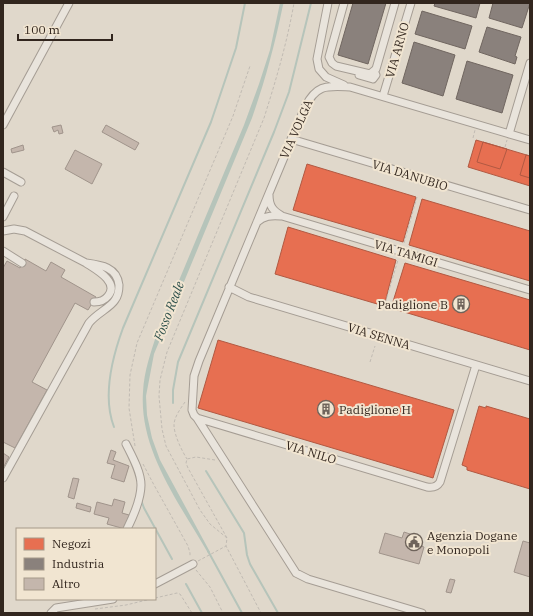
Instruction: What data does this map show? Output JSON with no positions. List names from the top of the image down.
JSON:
{
  "streets": {
    "street": [
      "VIA ARNO",
      "VIA VOLGA",
      "VIA DANUBIO",
      "VIA TAMIGI",
      "VIA SENNA",
      "VIA NILO"
    ]
  },
  "crossings": [
    ["VIA ARNO", "VIA VOLGA"],
    ["VIA VOLGA", "VIA DANUBIO"],
    ["VIA VOLGA", "VIA TAMIGI"],
    ["VIA VOLGA", "VIA SENNA"],
    ["VIA SENNA", "VIA NILO"]
  ],
  "water": ["Fosso Reale"],
  "places": {
    "building": ["Padiglione B", "Padiglione H"],
    "public building": ["Agenzia Dogane e Monopoli"]
  },
  "legend": ["Negozi", "Industria", "Altro"],
  "scale_bar": "100 m"
}
